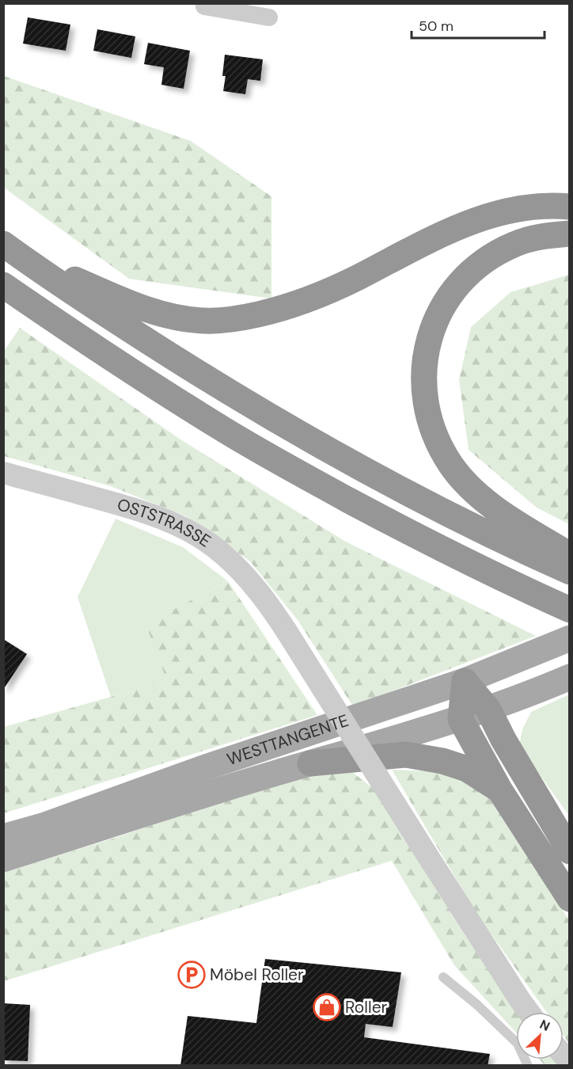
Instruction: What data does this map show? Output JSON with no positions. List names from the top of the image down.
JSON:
{
  "streets": {
    "main road": ["WESTTANGENTE"],
    "street": ["OSTSTRASSE"]
  },
  "places": {
    "parking": ["Möbel Roller"],
    "shop": ["Roller"]
  },
  "scale_bar": "50 m",
  "north": "top right"
}
